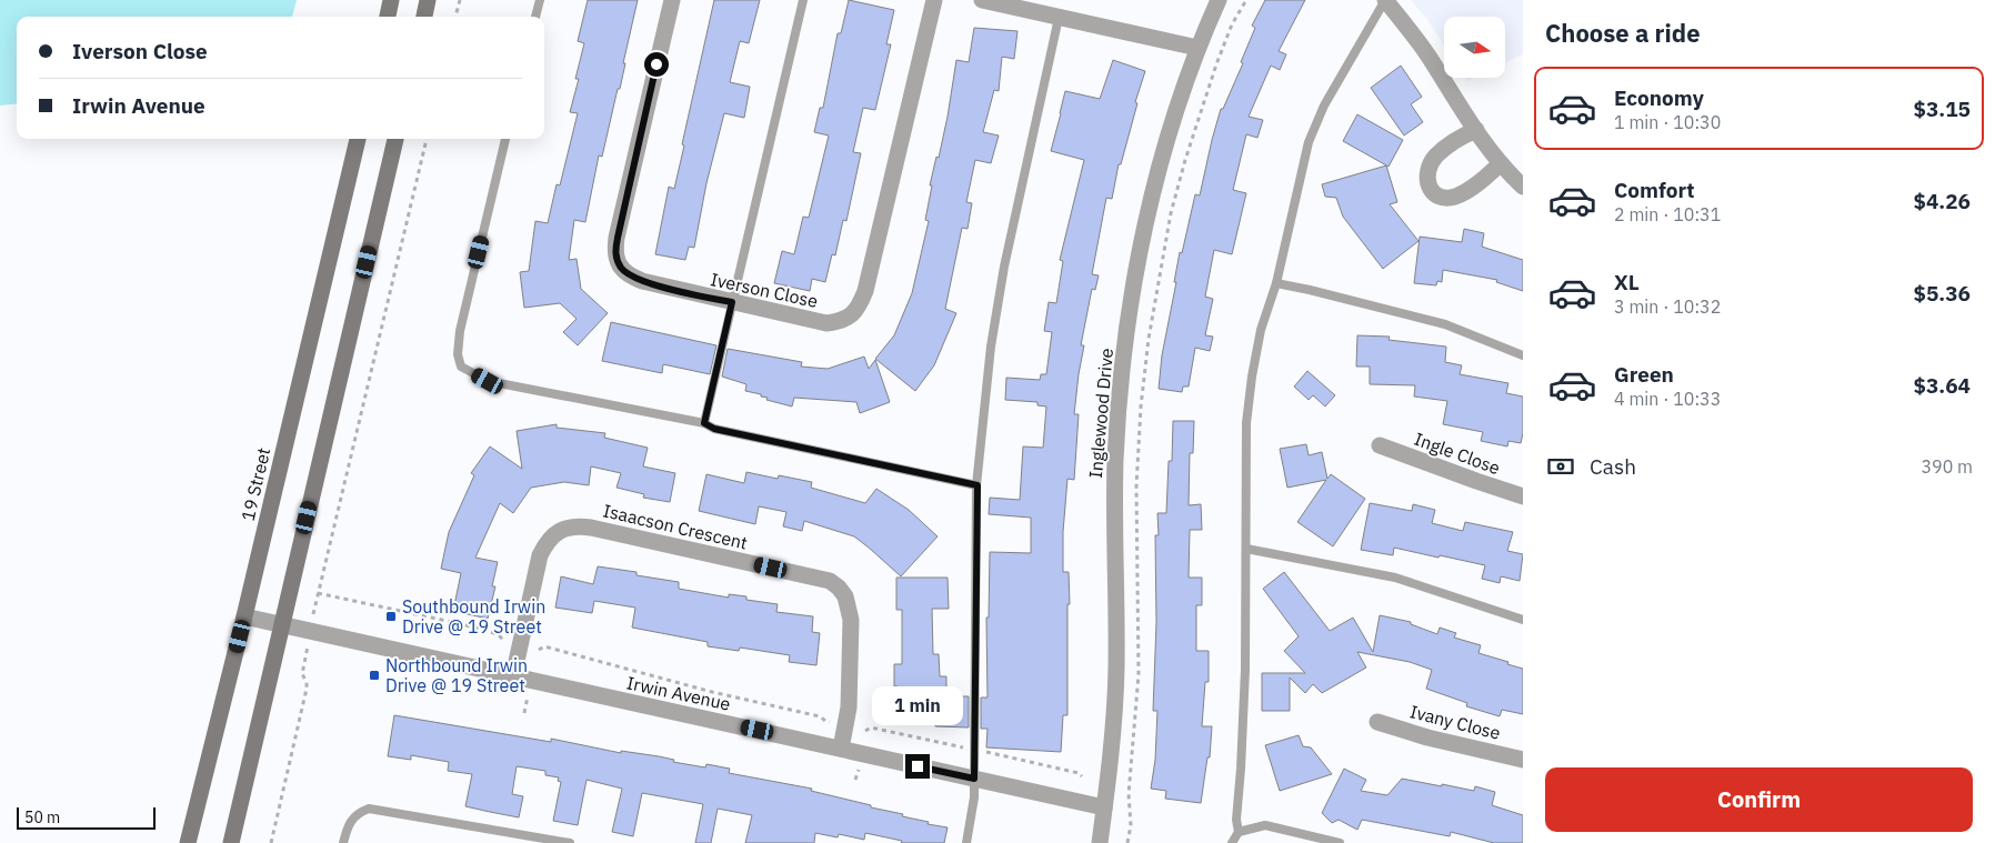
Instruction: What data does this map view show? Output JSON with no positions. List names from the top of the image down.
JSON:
{
  "streets": {
    "main road": ["19 Street"],
    "street": [
      "Iverson Close",
      "Inglewood Drive",
      "Ingle Close",
      "Isaacson Crescent",
      "Irwin Avenue",
      "Ivany Close"
    ]
  },
  "crossings": [
    ["Inglewood Drive", "Irwin Avenue"],
    ["19 Street", "Irwin Avenue"],
    ["Isaacson Crescent", "Irwin Avenue"]
  ],
  "places": {
    "transit": ["Southbound Irwin Drive @ 19 Street", "Northbound Irwin Drive @ 19 Street"]
  },
  "scale_bar": "50 m",
  "north": "right",
  "page": {
    "heading": "Choose a ride",
    "banner": ["Iverson Close", "Irwin Avenue"],
    "list": [
      {
        "name": "Economy",
        "note": "1 min · 10:30",
        "value": "$3.15"
      },
      {
        "name": "Comfort",
        "note": "2 min · 10:31",
        "value": "$4.26"
      },
      {
        "name": "XL",
        "note": "3 min · 10:32",
        "value": "$5.36"
      },
      {
        "name": "Green",
        "note": "4 min · 10:33",
        "value": "$3.64"
      }
    ],
    "pay": ["Cash", "390 m"],
    "bubble": "1 min",
    "buttons": "Confirm",
    "scale": "50 m"
  }
}
